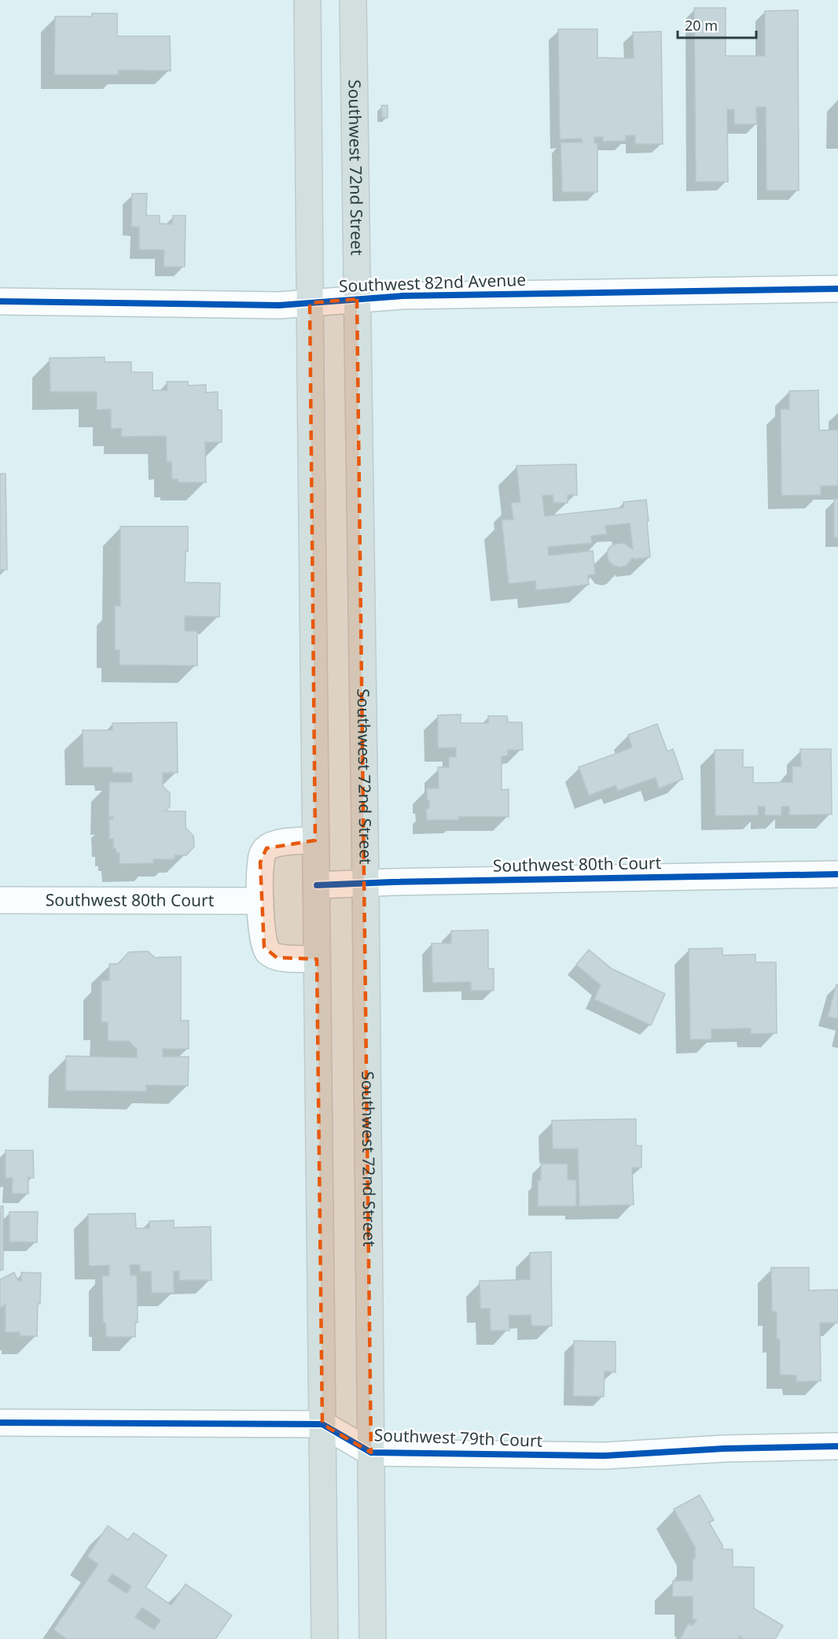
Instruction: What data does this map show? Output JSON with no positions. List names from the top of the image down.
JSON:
{
  "streets": {
    "main road": ["Southwest 72nd Street"],
    "street": ["Southwest 82nd Avenue", "Southwest 80th Court", "Southwest 79th Court"]
  },
  "crossings": [
    ["Southwest 72nd Street", "Southwest 82nd Avenue"],
    ["Southwest 72nd Street", "Southwest 80th Court"],
    ["Southwest 72nd Street", "Southwest 79th Court"]
  ],
  "scale_bar": "20 m"
}
